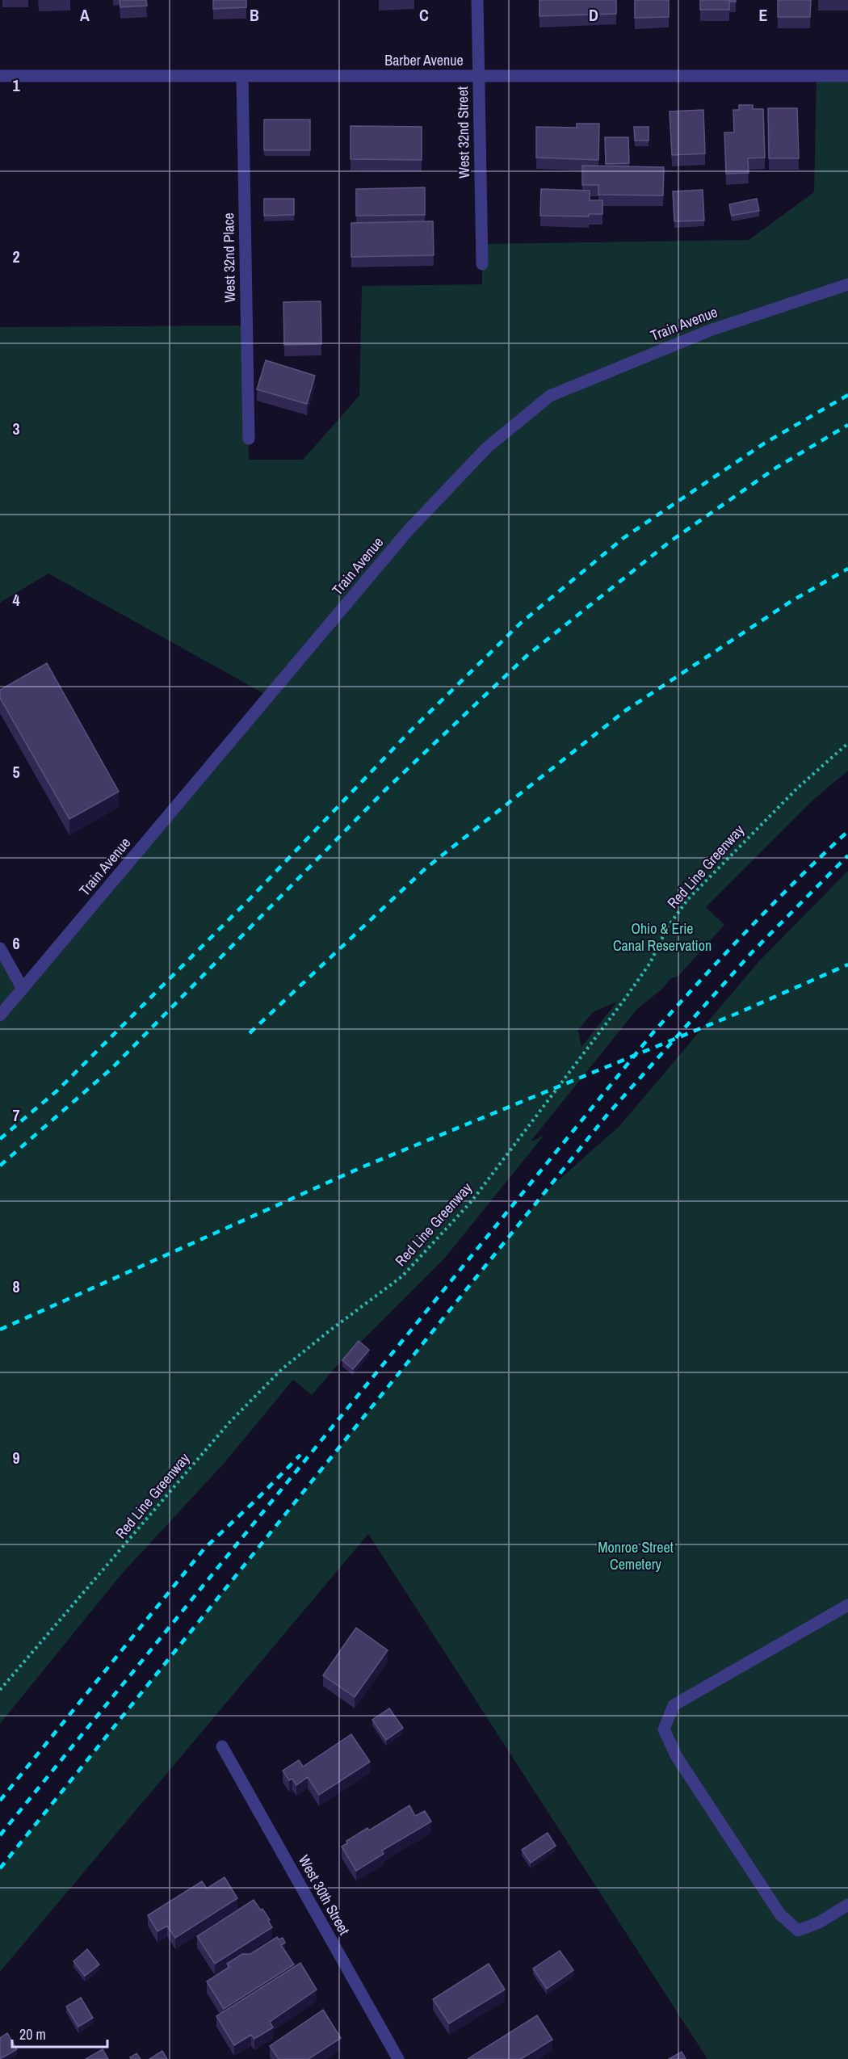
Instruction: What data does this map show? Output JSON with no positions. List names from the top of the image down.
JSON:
{
  "streets": {
    "street": [
      "Barber Avenue",
      "West 32nd Street",
      "West 32nd Place",
      "Train Avenue",
      "West 30th Street"
    ],
    "path": ["Red Line Greenway"]
  },
  "crossings": [
    ["Barber Avenue", "West 32nd Street"],
    ["Barber Avenue", "West 32nd Place"]
  ],
  "parks": ["Ohio & Erie Canal Reservation", "Monroe Street Cemetery"],
  "scale_bar": "20 m",
  "grid": {
    "columns": [
      "A",
      "B",
      "C",
      "D",
      "E"
    ],
    "rows": [
      "1",
      "2",
      "3",
      "4",
      "5",
      "6",
      "7",
      "8",
      "9"
    ]
  }
}
